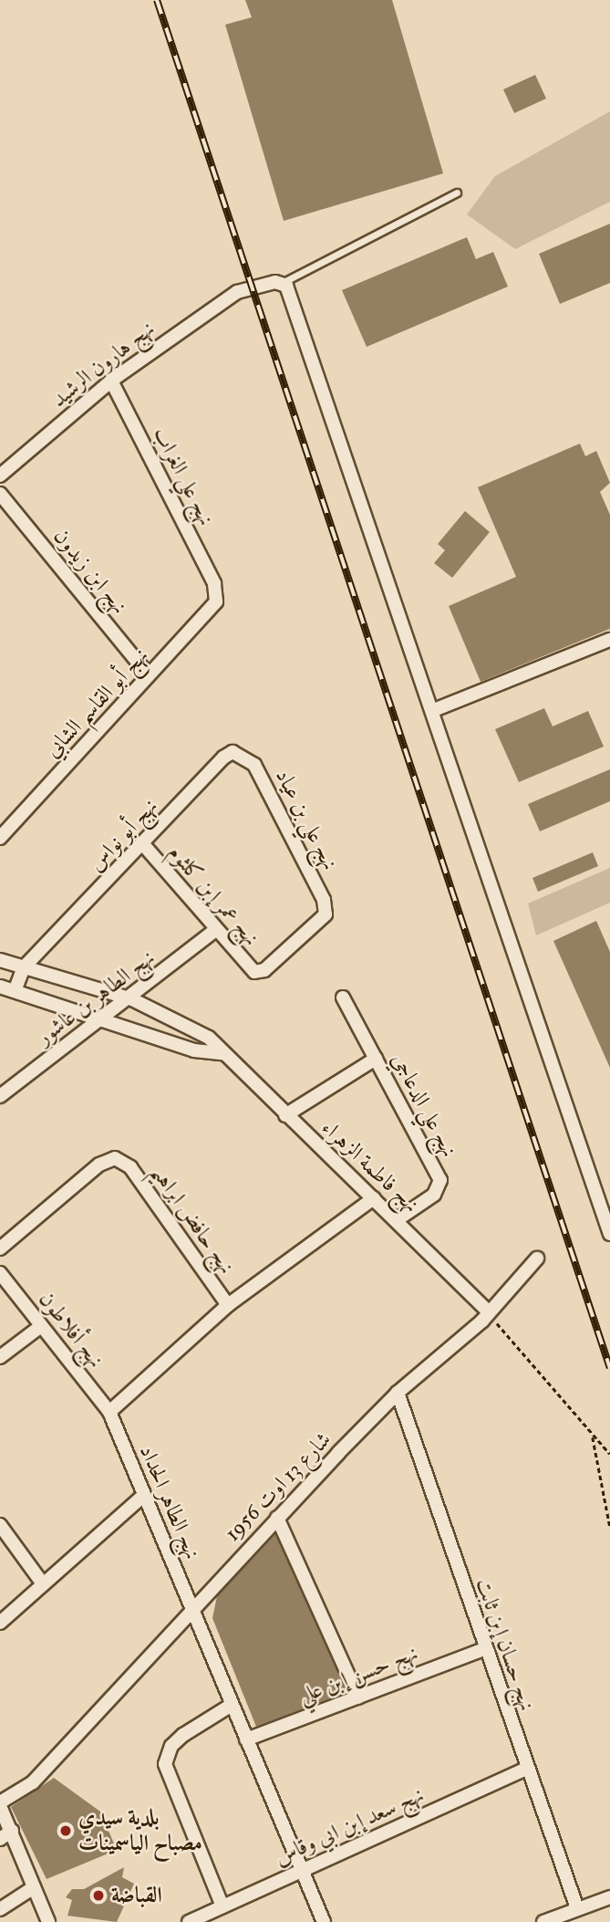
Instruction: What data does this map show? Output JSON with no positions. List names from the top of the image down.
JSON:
{
  "streets": {
    "street": [
      "نهج هارون الرشيد",
      "نهج علي الغراب",
      "نهج ابن زيدون",
      "نهج أبو القاسم الشابي",
      "نهج علي بن عياد",
      "نهج أبو نواس",
      "نهج عمر إبن كلثوم",
      "نهج الطاهر بن عاشور",
      "نهج علي الدعاجي",
      "نهج فاطمة الزهراء",
      "نهج حافض ابراهيم",
      "نهج أفلاطون",
      "شارع 13 اوت 1956",
      "نهج الطاهر الحداد",
      "نهج حسان إبن ثابت",
      "نهج حسن إبن علي",
      "نهج سعد إبن ابي وقاس"
    ]
  },
  "crossings": [
    ["نهج هارون الرشيد", "نهج علي الغراب"],
    ["نهج علي الغراب", "نهج أبو القاسم الشابي"],
    ["نهج ابن زيدون", "نهج أبو القاسم الشابي"],
    ["نهج علي بن عياد", "نهج أبو نواس"],
    ["نهج علي بن عياد", "نهج عمر إبن كلثوم"],
    ["نهج أبو نواس", "نهج عمر إبن كلثوم"],
    ["نهج أبو نواس", "نهج فاطمة الزهراء"],
    ["نهج عمر إبن كلثوم", "نهج الطاهر بن عاشور"],
    ["نهج الطاهر بن عاشور", "نهج فاطمة الزهراء"],
    ["نهج علي الدعاجي", "نهج فاطمة الزهراء"],
    ["نهج فاطمة الزهراء", "شارع 13 اوت 1956"],
    ["نهج أفلاطون", "نهج الطاهر الحداد"],
    ["شارع 13 اوت 1956", "نهج الطاهر الحداد"],
    ["شارع 13 اوت 1956", "نهج حسان إبن ثابت"],
    ["نهج الطاهر الحداد", "نهج حسن إبن علي"],
    ["نهج الطاهر الحداد", "نهج سعد إبن ابي وقاس"],
    ["نهج حسان إبن ثابت", "نهج حسن إبن علي"],
    ["نهج حسان إبن ثابت", "نهج سعد إبن ابي وقاس"]
  ],
  "places": ["بلدية سيدي مصباح الياسمينات", "القباضة"]
}
